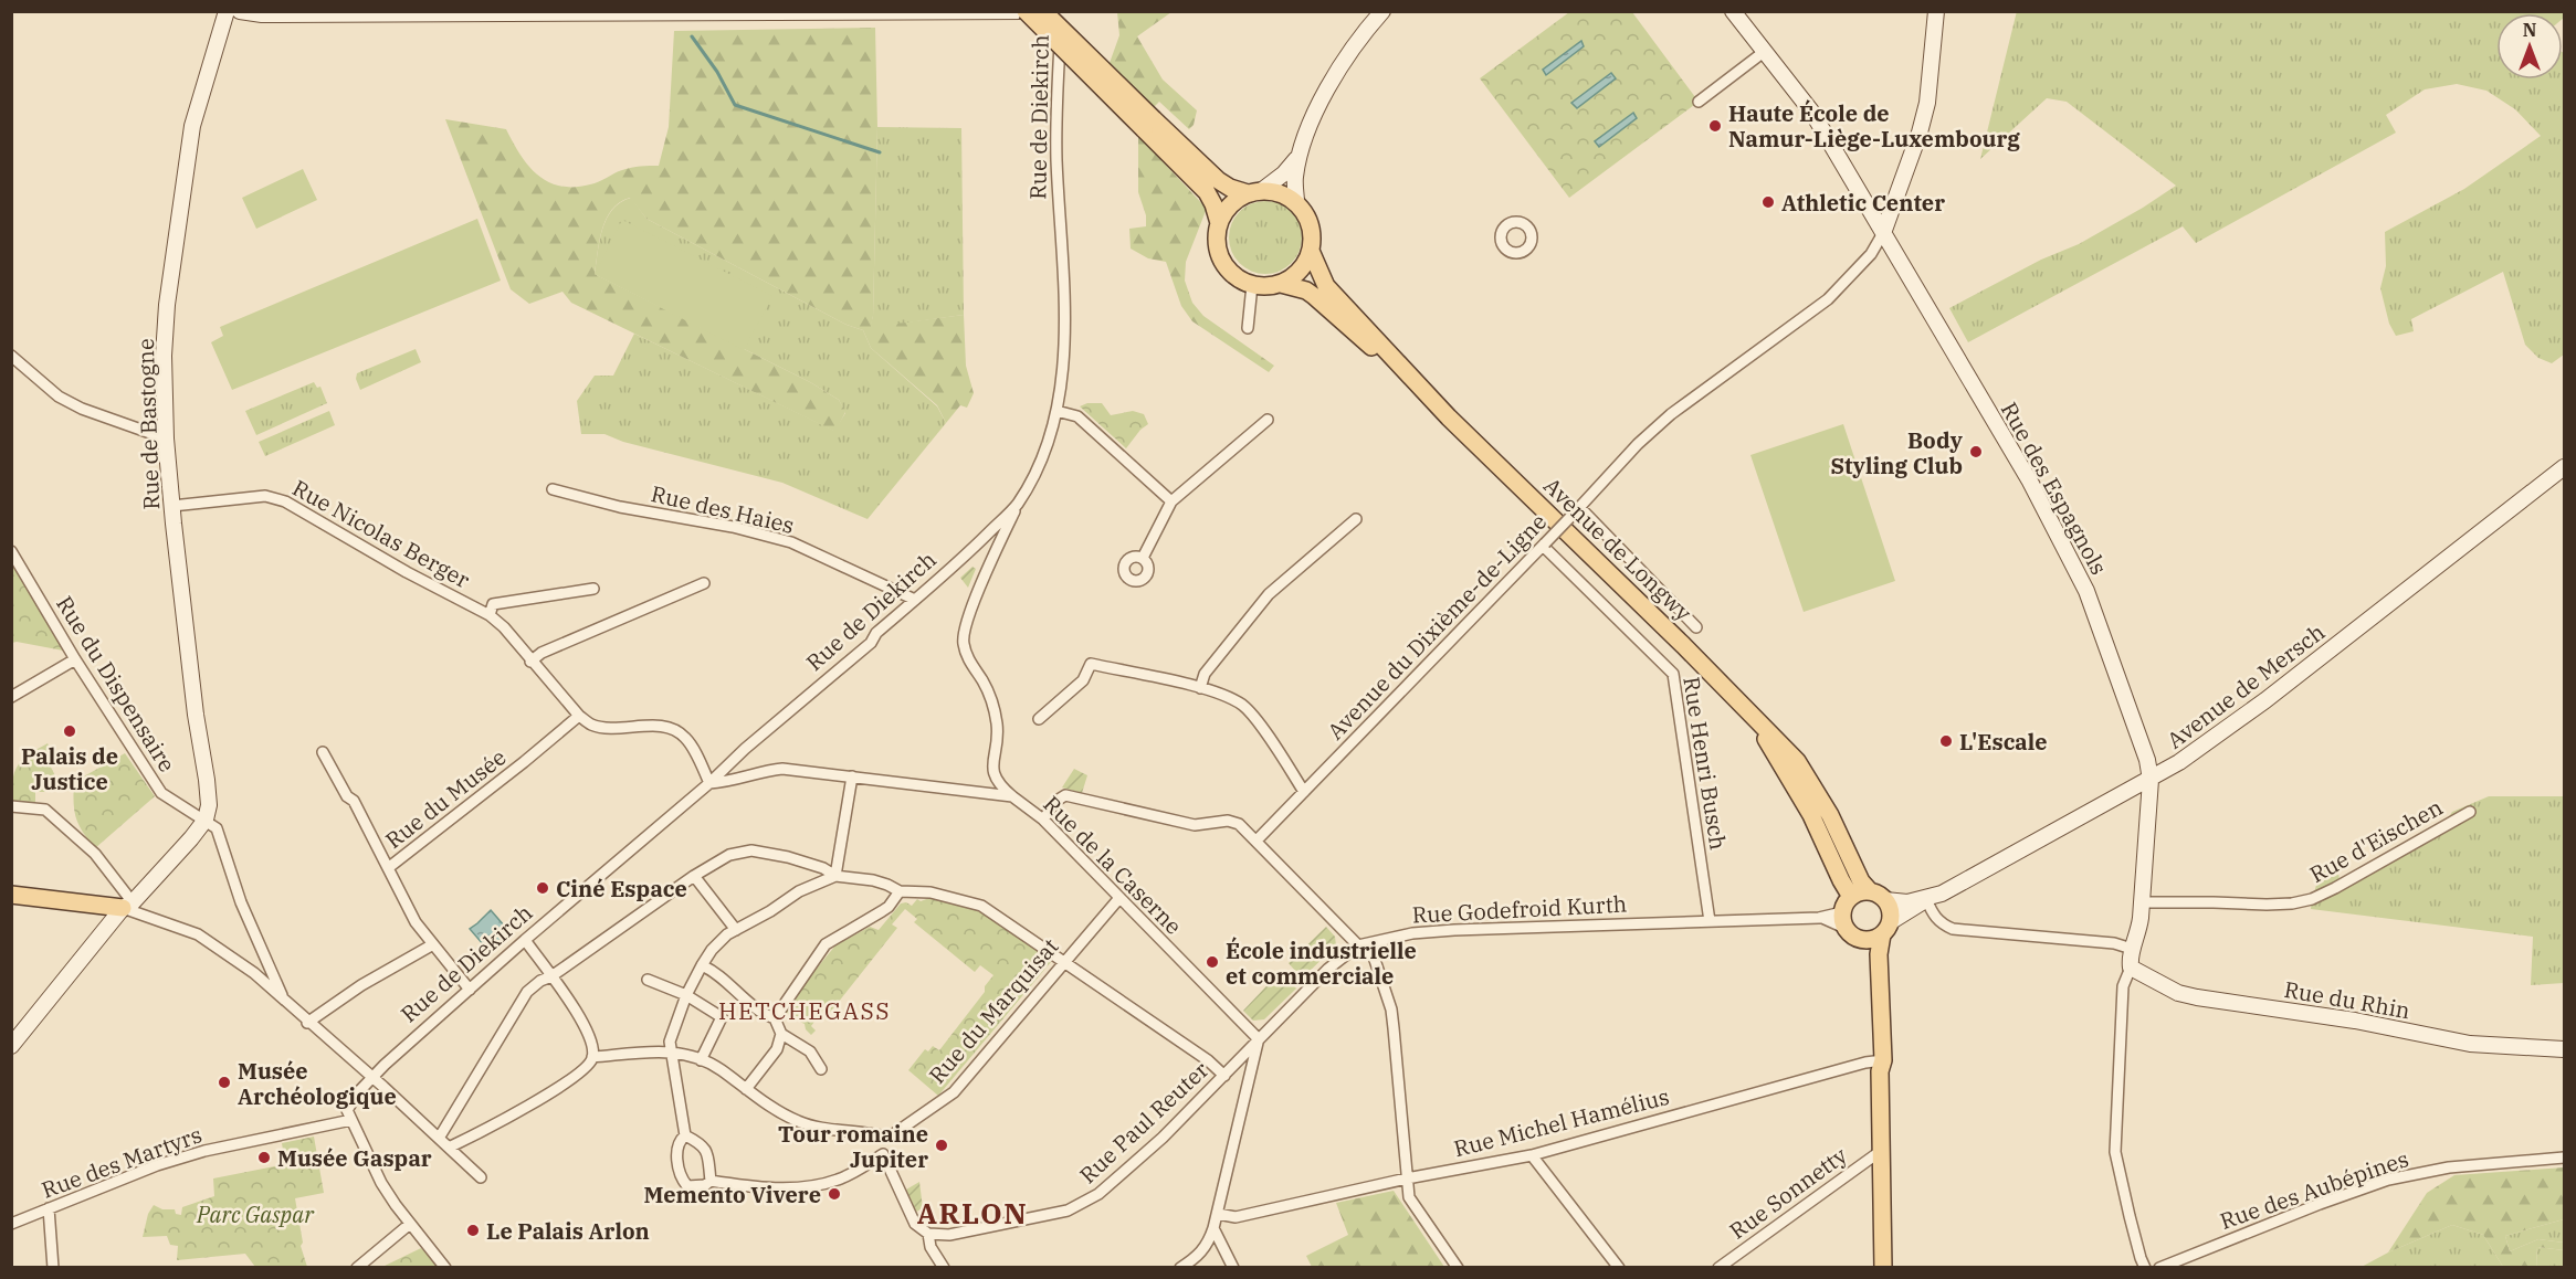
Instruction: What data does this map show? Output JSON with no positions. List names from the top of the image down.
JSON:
{
  "streets": {
    "main road": ["Avenue de Longwy"],
    "street": [
      "Rue de Diekirch",
      "Rue de Bastogne",
      "Rue des Espagnols",
      "Rue des Haies",
      "Rue Nicolas Berger",
      "Avenue du Dixième-de-Ligne",
      "Rue du Dispensaire",
      "Avenue de Mersch",
      "Rue Henri Busch",
      "Rue du Musée",
      "Rue d'Eischen",
      "Rue de la Caserne",
      "Rue Godefroid Kurth",
      "Rue du Rhin",
      "Rue du Marquisat",
      "Rue Paul Reuter",
      "Rue Michel Hamélius",
      "Rue des Martyrs",
      "Rue des Aubépines",
      "Rue Sonnetty"
    ]
  },
  "crossings": [
    ["Rue de Diekirch", "Rue des Haies"],
    ["Rue de Diekirch", "Rue Nicolas Berger"],
    ["Rue de Diekirch", "Rue du Musée"],
    ["Rue de Diekirch", "Rue de la Caserne"],
    ["Rue de Bastogne", "Rue Nicolas Berger"],
    ["Rue de Bastogne", "Rue du Dispensaire"],
    ["Rue des Espagnols", "Avenue du Dixième-de-Ligne"],
    ["Rue des Espagnols", "Avenue de Mersch"],
    ["Rue des Espagnols", "Rue d'Eischen"],
    ["Rue des Espagnols", "Rue du Rhin"],
    ["Rue Nicolas Berger", "Rue du Musée"],
    ["Rue Nicolas Berger", "Rue de la Caserne"],
    ["Avenue de Longwy", "Avenue de Mersch"],
    ["Avenue de Longwy", "Rue Godefroid Kurth"],
    ["Avenue du Dixième-de-Ligne", "Rue Henri Busch"],
    ["Avenue de Mersch", "Rue Godefroid Kurth"],
    ["Rue Henri Busch", "Rue Godefroid Kurth"],
    ["Rue de la Caserne", "Rue Godefroid Kurth"],
    ["Rue de la Caserne", "Rue du Marquisat"],
    ["Rue de la Caserne", "Rue Paul Reuter"],
    ["Rue Godefroid Kurth", "Rue Paul Reuter"]
  ],
  "districts": ["HETCHEGASS", "ARLON"],
  "parks": ["Parc Gaspar"],
  "places": [
    "Haute École de Namur-Liège-Luxembourg",
    "Athletic Center",
    "Body Styling Club",
    "Palais de Justice",
    "L'Escale",
    "Ciné Espace",
    "École industrielle et commerciale",
    "Musée Archéologique",
    "Tour romaine Jupiter",
    "Musée Gaspar",
    "Memento Vivere",
    "Le Palais Arlon"
  ],
  "north": "top"
}
